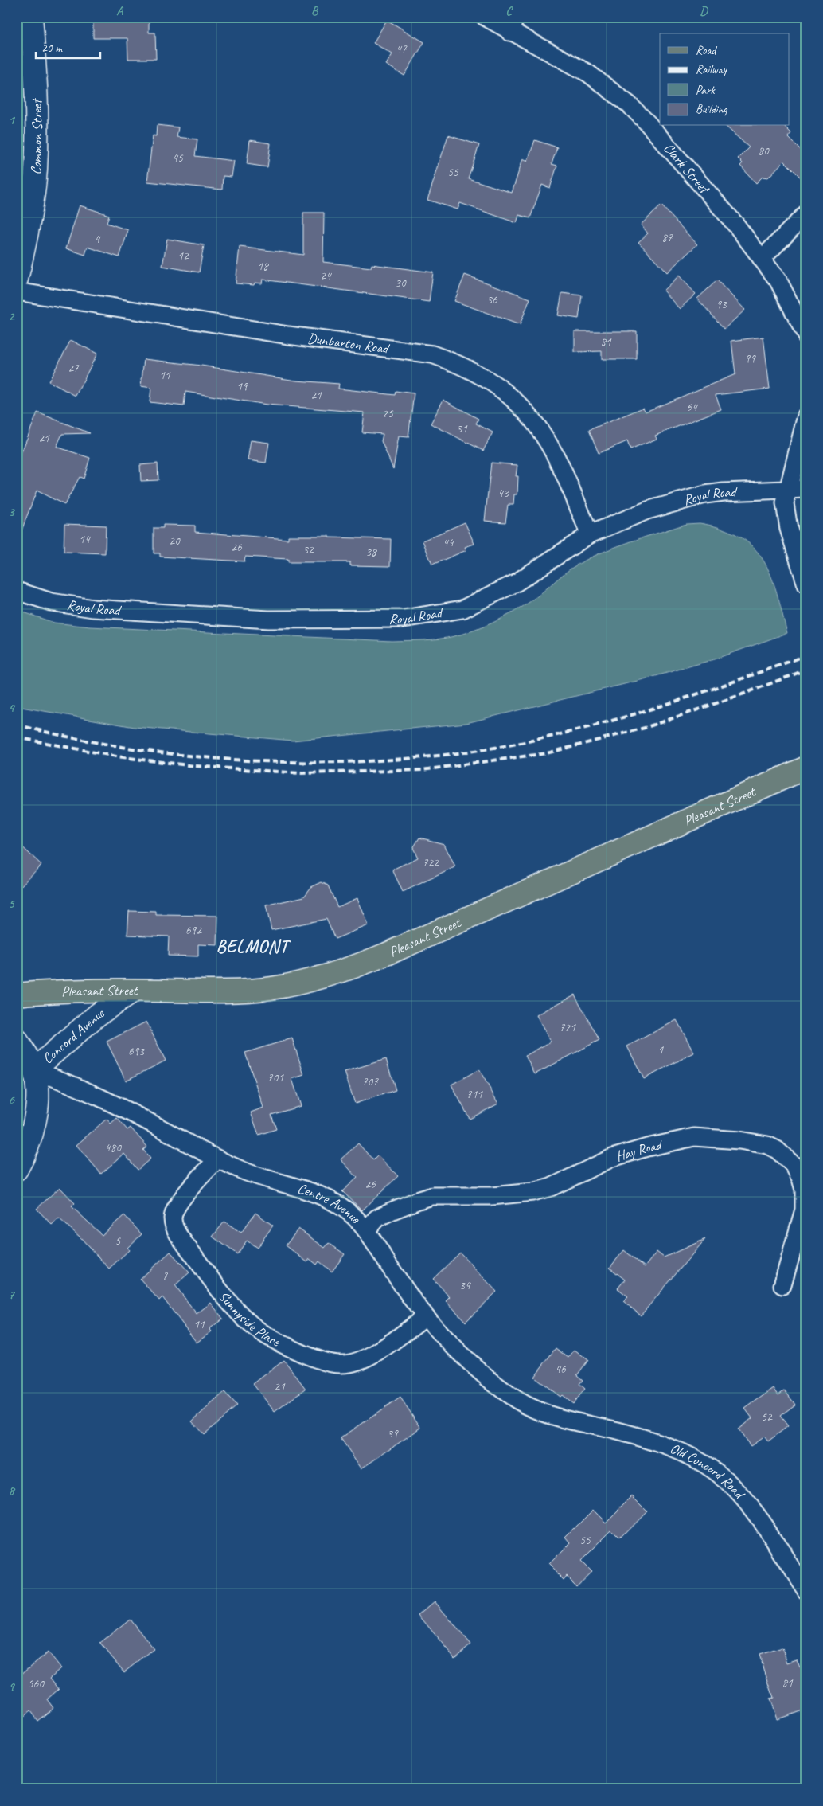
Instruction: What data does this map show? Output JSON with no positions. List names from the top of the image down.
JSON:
{
  "streets": {
    "main road": ["Common Street", "Pleasant Street", "Concord Avenue"],
    "street": [
      "Clark Street",
      "Dunbarton Road",
      "Royal Road",
      "Hay Road",
      "Centre Avenue",
      "Sunnyside Place",
      "Old Concord Road"
    ]
  },
  "crossings": [
    ["Dunbarton Road", "Royal Road"],
    ["Pleasant Street", "Concord Avenue"],
    ["Concord Avenue", "Centre Avenue"],
    ["Hay Road", "Centre Avenue"],
    ["Centre Avenue", "Sunnyside Place"],
    ["Centre Avenue", "Old Concord Road"]
  ],
  "districts": ["BELMONT"],
  "house_numbers": [
    "47",
    "80",
    "45",
    "55",
    "87",
    "4",
    "12",
    "18",
    "24",
    "30",
    "36",
    "93",
    "81",
    "99",
    "27",
    "11",
    "19",
    "21",
    "64",
    "25",
    "31",
    "21",
    "43",
    "14",
    "20",
    "44",
    "26",
    "32",
    "38",
    "722",
    "692",
    "721",
    "1",
    "693",
    "701",
    "707",
    "711",
    "480",
    "26",
    "5",
    "7",
    "34",
    "11",
    "46",
    "21",
    "52",
    "39",
    "55",
    "81",
    "560"
  ],
  "legend": [
    "Road",
    "Railway",
    "Park",
    "Building"
  ],
  "scale_bar": "20 m",
  "grid": {
    "columns": [
      "A",
      "B",
      "C",
      "D"
    ],
    "rows": [
      "1",
      "2",
      "3",
      "4",
      "5",
      "6",
      "7",
      "8",
      "9"
    ]
  }
}
